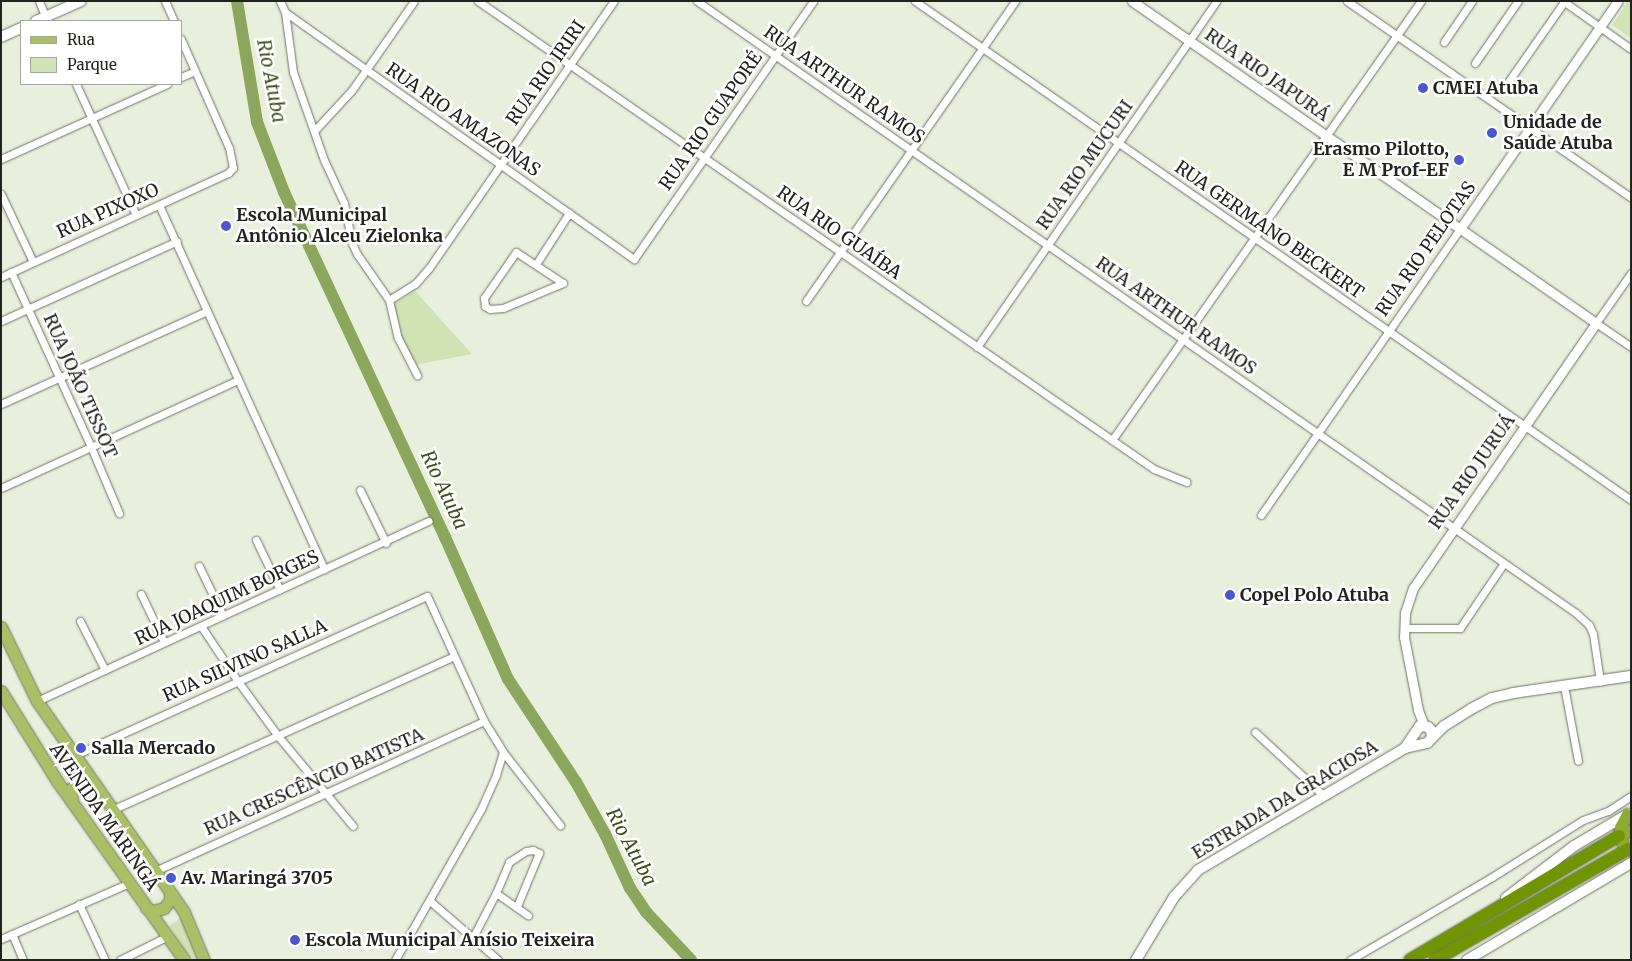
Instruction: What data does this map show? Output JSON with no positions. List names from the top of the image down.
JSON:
{
  "streets": {
    "main road": ["ESTRADA DA GRACIOSA", "AVENIDA MARINGÁ"],
    "street": [
      "RUA RIO IRIRI",
      "RUA RIO JAPURÁ",
      "RUA ARTHUR RAMOS",
      "RUA RIO AMAZONAS",
      "RUA RIO GUAPORÉ",
      "RUA RIO MUCURI",
      "RUA PIXOXO",
      "RUA GERMANO BECKERT",
      "RUA RIO GUAÍBA",
      "RUA RIO PELOTAS",
      "RUA JOÃO TISSOT",
      "RUA RIO JURUÁ",
      "RUA JOAQUIM BORGES",
      "RUA SILVINO SALLA",
      "RUA CRESCÊNCIO BATISTA"
    ]
  },
  "crossings": [
    ["RUA RIO IRIRI", "RUA RIO AMAZONAS"],
    ["RUA RIO IRIRI", "RUA RIO GUAÍBA"],
    ["RUA RIO JAPURÁ", "RUA RIO MUCURI"],
    ["RUA RIO JAPURÁ", "RUA RIO PELOTAS"],
    ["RUA RIO JAPURÁ", "RUA RIO JURUÁ"],
    ["RUA ARTHUR RAMOS", "RUA RIO GUAPORÉ"],
    ["RUA ARTHUR RAMOS", "RUA RIO MUCURI"],
    ["RUA ARTHUR RAMOS", "RUA RIO PELOTAS"],
    ["RUA ARTHUR RAMOS", "RUA RIO JURUÁ"],
    ["RUA RIO AMAZONAS", "RUA RIO GUAPORÉ"],
    ["RUA RIO GUAPORÉ", "RUA RIO GUAÍBA"],
    ["RUA RIO MUCURI", "RUA GERMANO BECKERT"],
    ["RUA RIO MUCURI", "RUA RIO GUAÍBA"],
    ["RUA PIXOXO", "RUA JOÃO TISSOT"],
    ["RUA GERMANO BECKERT", "RUA RIO PELOTAS"],
    ["RUA GERMANO BECKERT", "RUA RIO JURUÁ"],
    ["RUA RIO JURUÁ", "ESTRADA DA GRACIOSA"],
    ["RUA JOAQUIM BORGES", "AVENIDA MARINGÁ"],
    ["RUA SILVINO SALLA", "AVENIDA MARINGÁ"],
    ["RUA CRESCÊNCIO BATISTA", "AVENIDA MARINGÁ"]
  ],
  "water": ["Rio Atuba"],
  "places": [
    "CMEI Atuba",
    "Unidade de Saúde Atuba",
    "Erasmo Pilotto, E M Prof-EF",
    "Escola Municipal Antônio Alceu Zielonka",
    "Copel Polo Atuba",
    "Salla Mercado",
    "Av. Maringá 3705",
    "Escola Municipal Anísio Teixeira"
  ],
  "legend": ["Rua", "Parque"]
}
